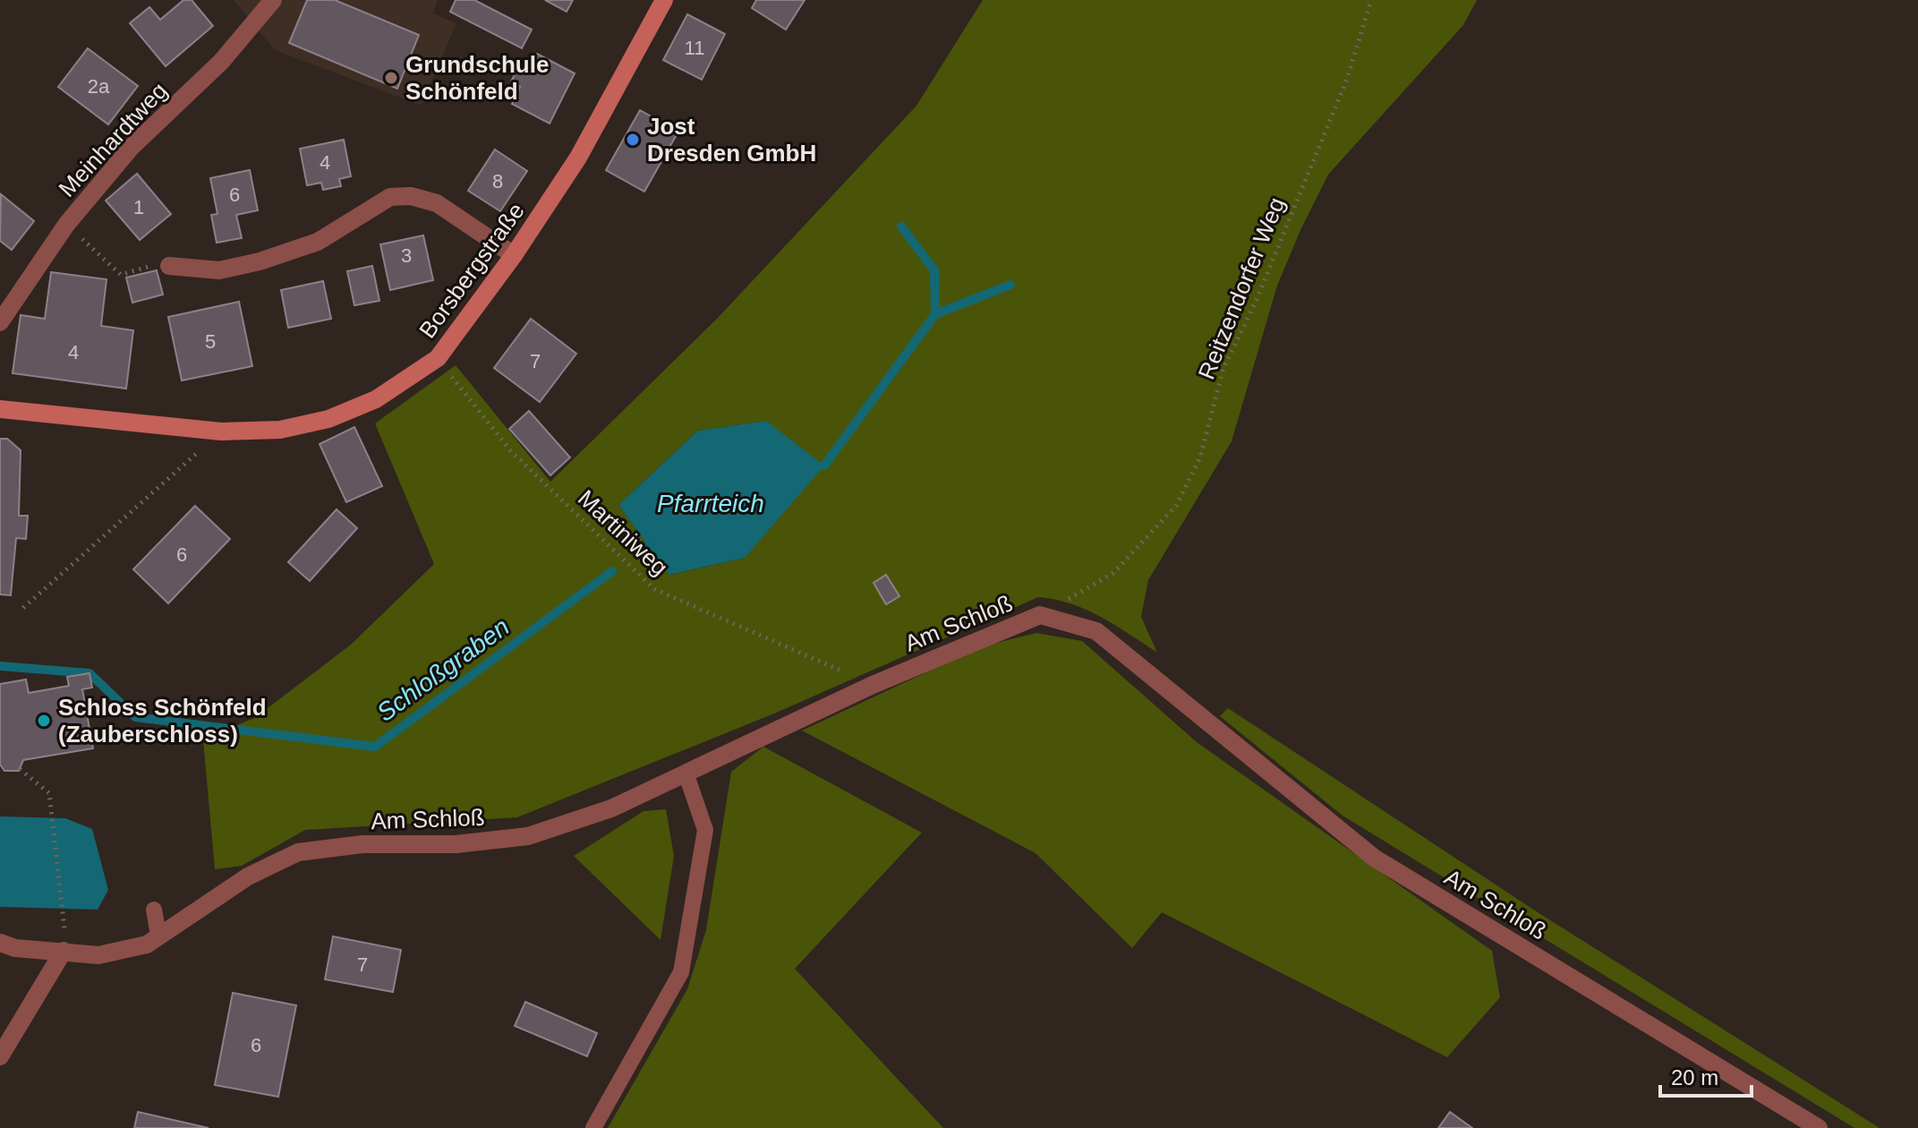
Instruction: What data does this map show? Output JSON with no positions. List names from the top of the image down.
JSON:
{
  "streets": {
    "street": ["Meinhardtweg", "Borsbergstraße", "Am Schloß"],
    "path": ["Reitzendorfer Weg", "Martiniweg"]
  },
  "crossings": [
    ["Borsbergstraße", "Martiniweg"],
    ["Reitzendorfer Weg", "Am Schloß"],
    ["Martiniweg", "Am Schloß"]
  ],
  "water": ["Pfarrteich", "Schloßgraben"],
  "places": ["Grundschule Schönfeld", "Jost Dresden GmbH", "Schloss Schönfeld (Zauberschloss)"],
  "house_numbers": [
    "11",
    "2a",
    "4",
    "8",
    "6",
    "1",
    "3",
    "5",
    "4",
    "7",
    "6",
    "7",
    "6"
  ],
  "scale_bar": "20 m"
}
